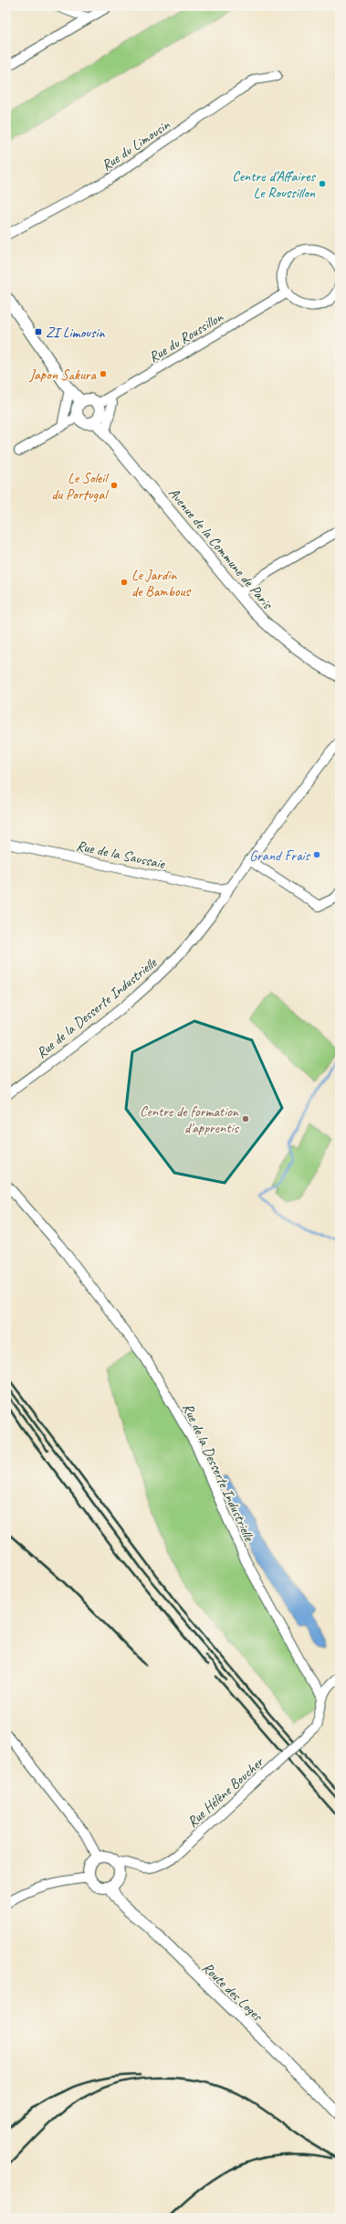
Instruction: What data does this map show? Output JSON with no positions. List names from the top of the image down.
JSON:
{
  "streets": {
    "street": [
      "Rue du Limousin",
      "Rue du Roussillon",
      "Avenue de la Commune de Paris",
      "Rue de la Saussaie",
      "Rue de la Desserte Industrielle",
      "Rue Hélène Boucher",
      "Route des Loges"
    ]
  },
  "crossings": [
    ["Rue du Roussillon", "Avenue de la Commune de Paris"],
    ["Rue de la Saussaie", "Rue de la Desserte Industrielle"],
    ["Rue de la Desserte Industrielle", "Rue Hélène Boucher"],
    ["Rue Hélène Boucher", "Route des Loges"]
  ],
  "places": {
    "other": [
      "Centre d’Affaires Le Roussillon",
      "Japon Sakura",
      "Le Soleil du Portugal",
      "Le Jardin de Bambous",
      "Grand Frais",
      "Centre de formation d'apprentis"
    ],
    "transit": ["ZI Limousin"]
  }
}
